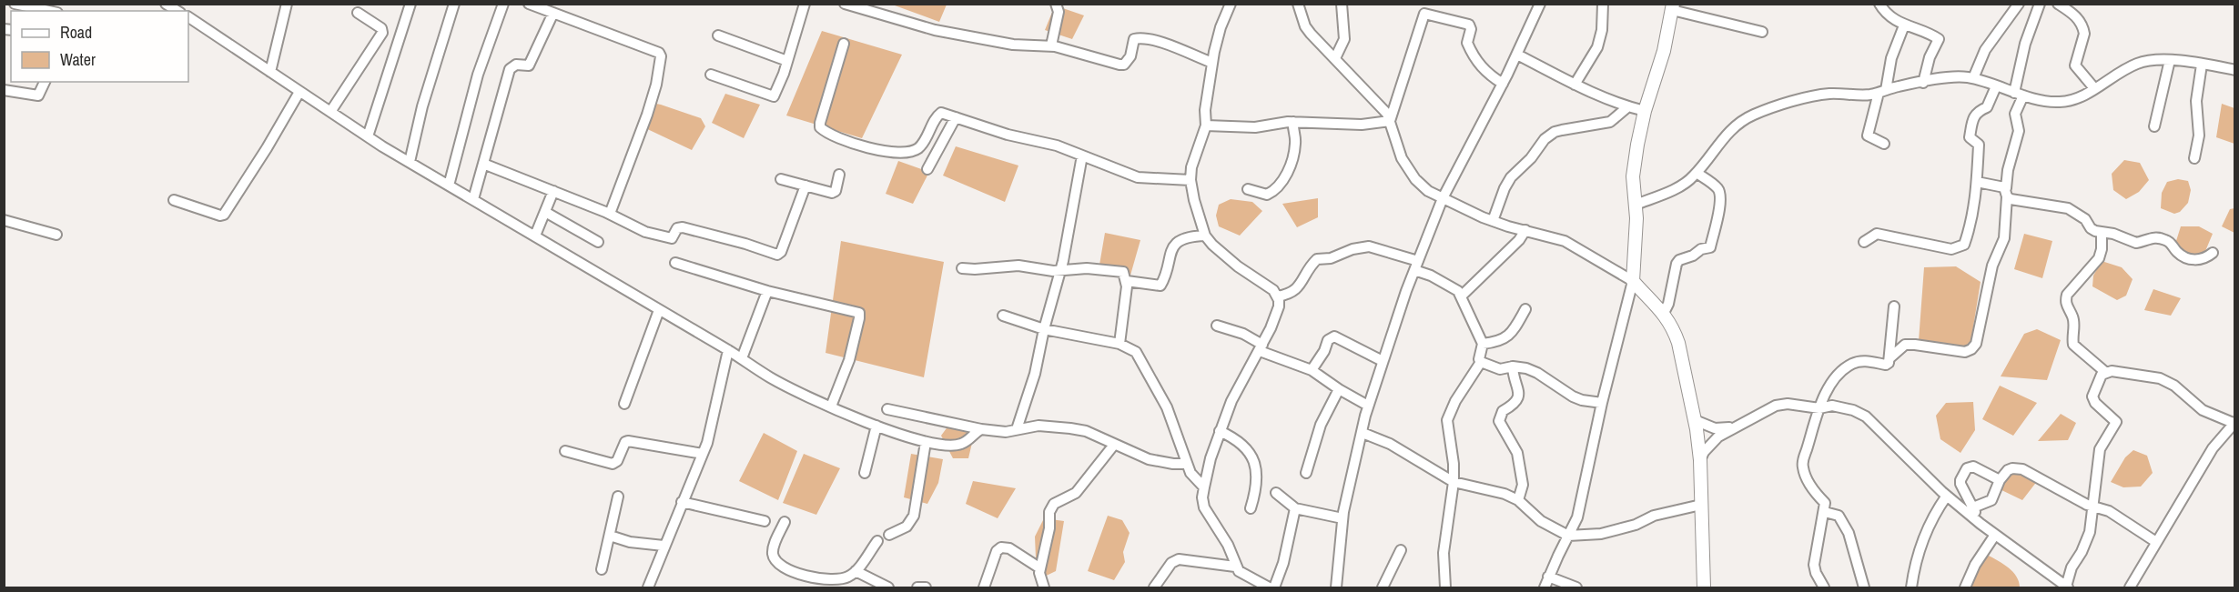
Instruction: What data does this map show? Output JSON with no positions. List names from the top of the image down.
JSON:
{
  "legend": ["Road", "Water"]
}
